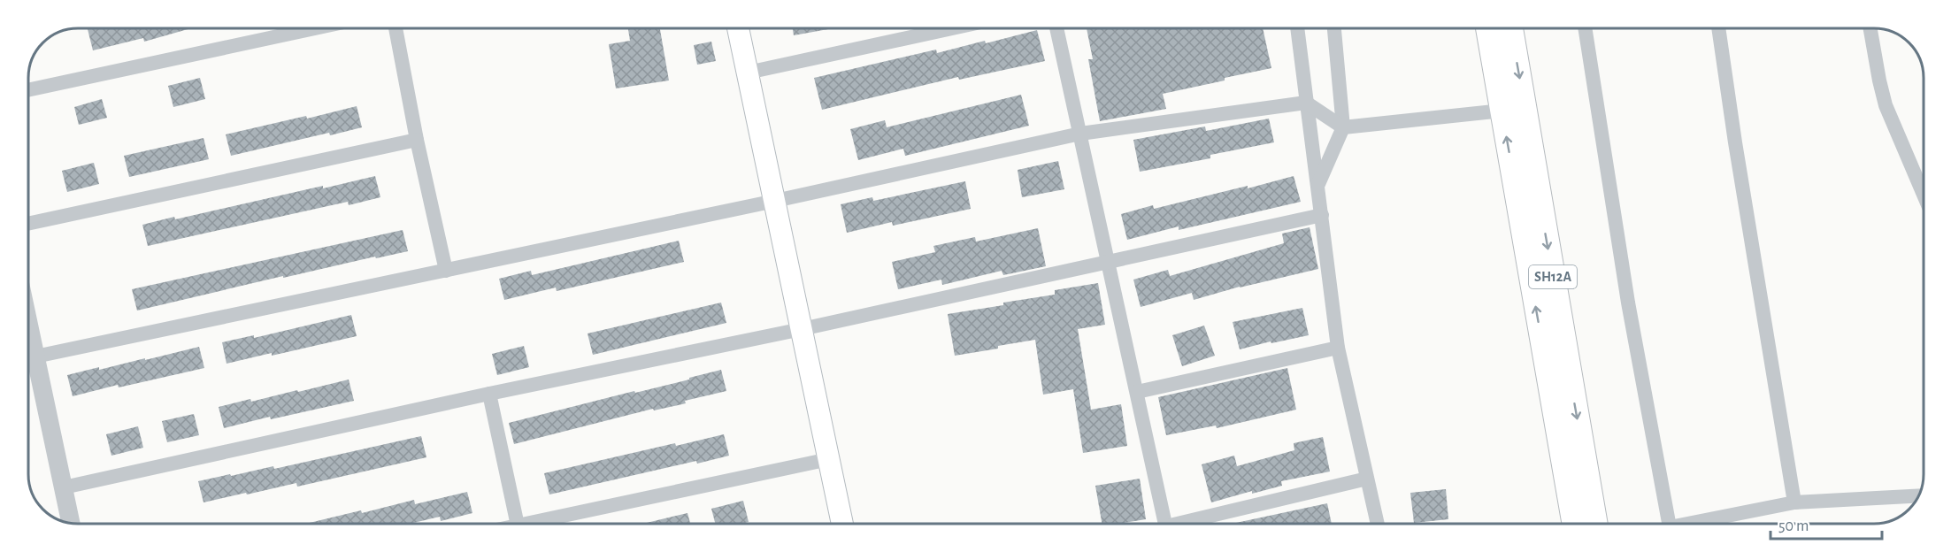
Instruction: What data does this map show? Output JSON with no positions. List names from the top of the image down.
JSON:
{
  "streets": {
    "main road": ["SH12A"]
  },
  "scale_bar": "50 m"
}
